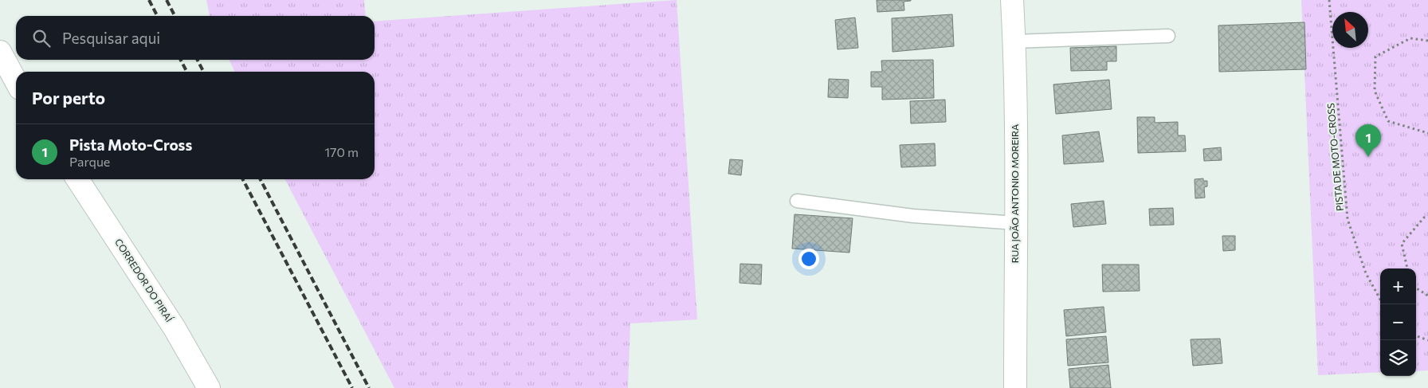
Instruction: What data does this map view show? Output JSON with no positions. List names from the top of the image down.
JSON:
{
  "streets": {
    "main road": ["RUA JOÃO ANTONIO MOREIRA", "CORREDOR DO PIRAÍ"],
    "path": ["PISTA DE MOTO-CROSS"]
  },
  "north": "top left",
  "page": {
    "search": "Pesquisar aqui",
    "heading": "Por perto",
    "list": [
      {
        "mark": "1",
        "name": "Pista Moto-Cross",
        "note": "Parque",
        "value": "170 m"
      }
    ],
    "pins": "1",
    "map_buttons": ["+", "−"]
  }
}
